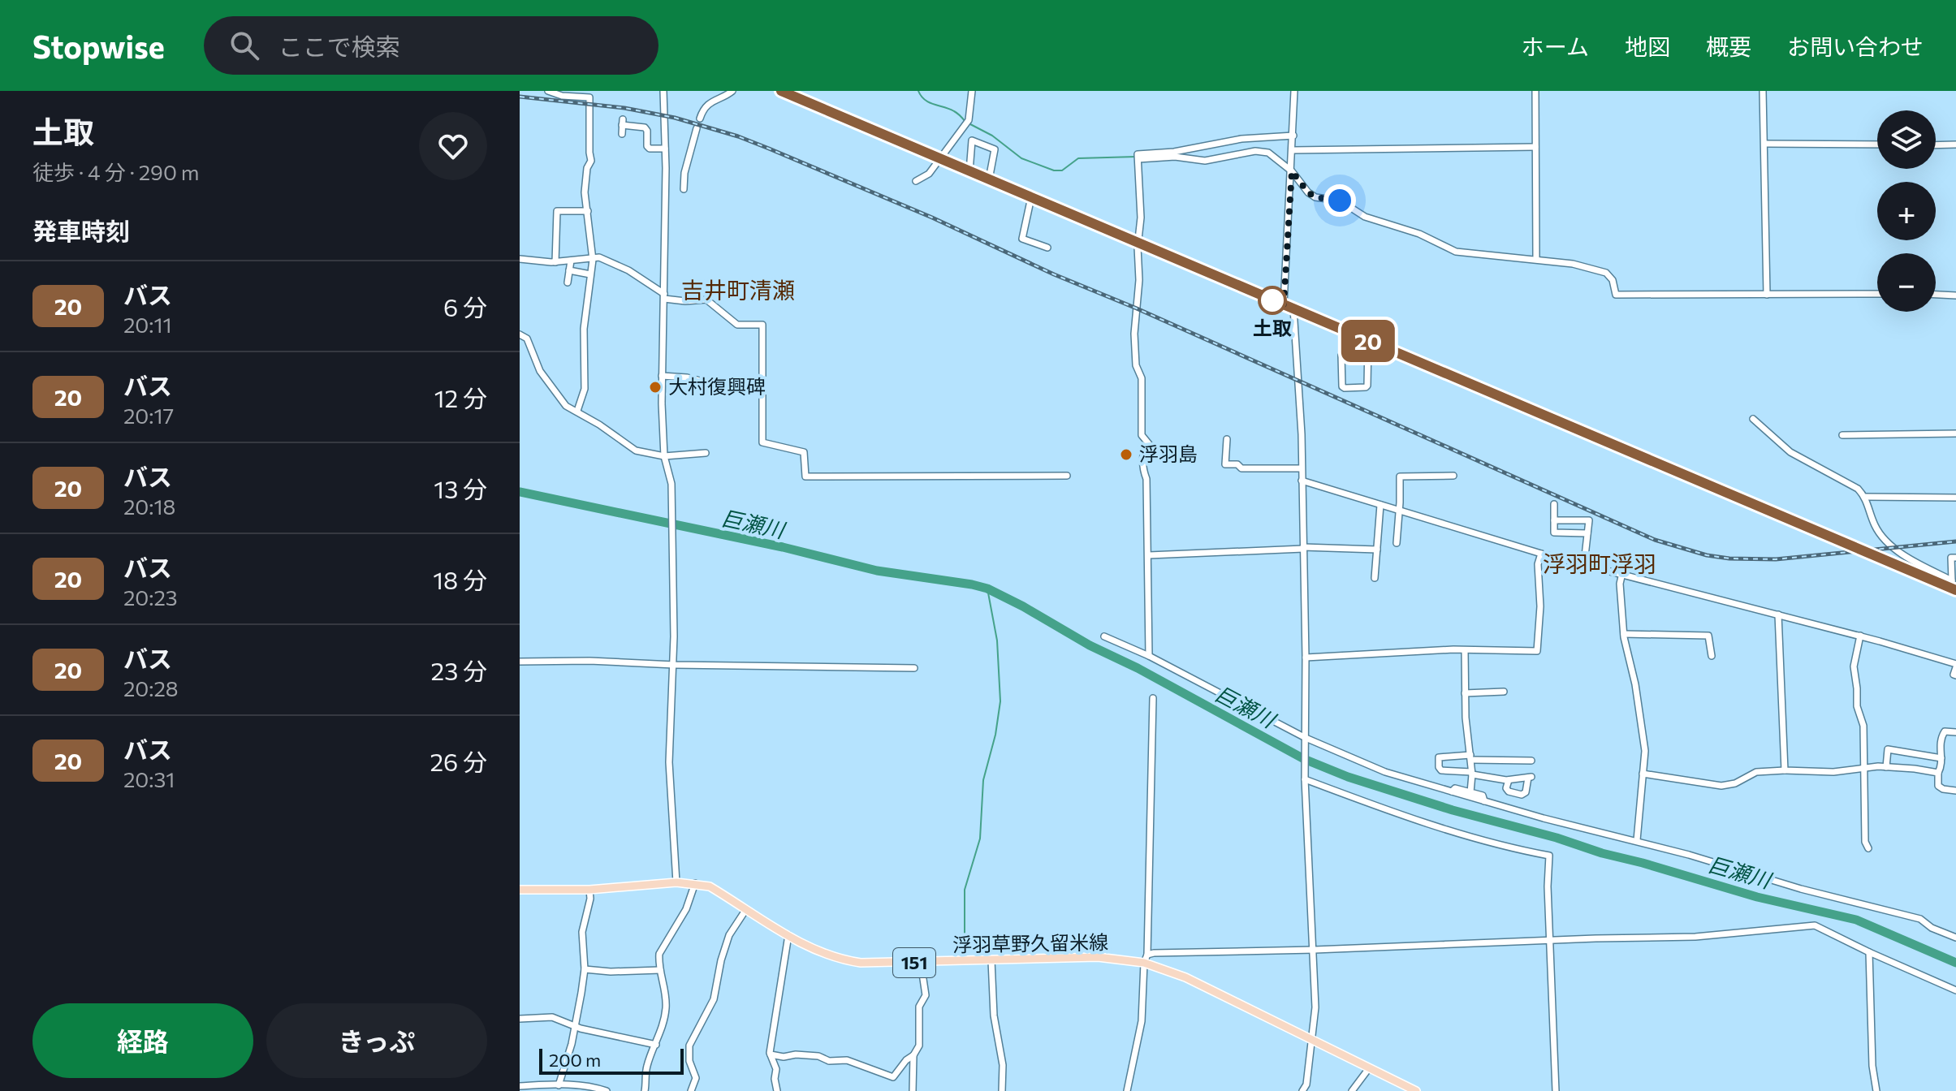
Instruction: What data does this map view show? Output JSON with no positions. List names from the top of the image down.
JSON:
{
  "streets": {
    "main road": ["浮羽草野久留米線", "151"]
  },
  "districts": ["吉井町清瀬", "浮羽町浮羽"],
  "water": ["巨瀬川"],
  "places": ["土取", "大村復興碑", "浮羽島"],
  "lines": ["bus line 20"],
  "scale_bar": "200 m",
  "page": {
    "header": "Stopwise",
    "search": "ここで検索",
    "nav": [
      "ホーム",
      "地図",
      "概要",
      "お問い合わせ"
    ],
    "heading": [
      ["土取", "徒歩 · 4 分 · 290 m"],
      "発車時刻"
    ],
    "on_map": "20",
    "map_buttons": ["+", "−"],
    "list": [
      {
        "mark": "20",
        "name": "バス",
        "note": "20:11",
        "value": "6 分"
      },
      {
        "mark": "20",
        "name": "バス",
        "note": "20:17",
        "value": "12 分"
      },
      {
        "mark": "20",
        "name": "バス",
        "note": "20:18",
        "value": "13 分"
      },
      {
        "mark": "20",
        "name": "バス",
        "note": "20:23",
        "value": "18 分"
      },
      {
        "mark": "20",
        "name": "バス",
        "note": "20:28",
        "value": "23 分"
      },
      {
        "mark": "20",
        "name": "バス",
        "note": "20:31",
        "value": "26 分"
      }
    ],
    "buttons": ["経路", "きっぷ"],
    "scale": "200 m"
  }
}
